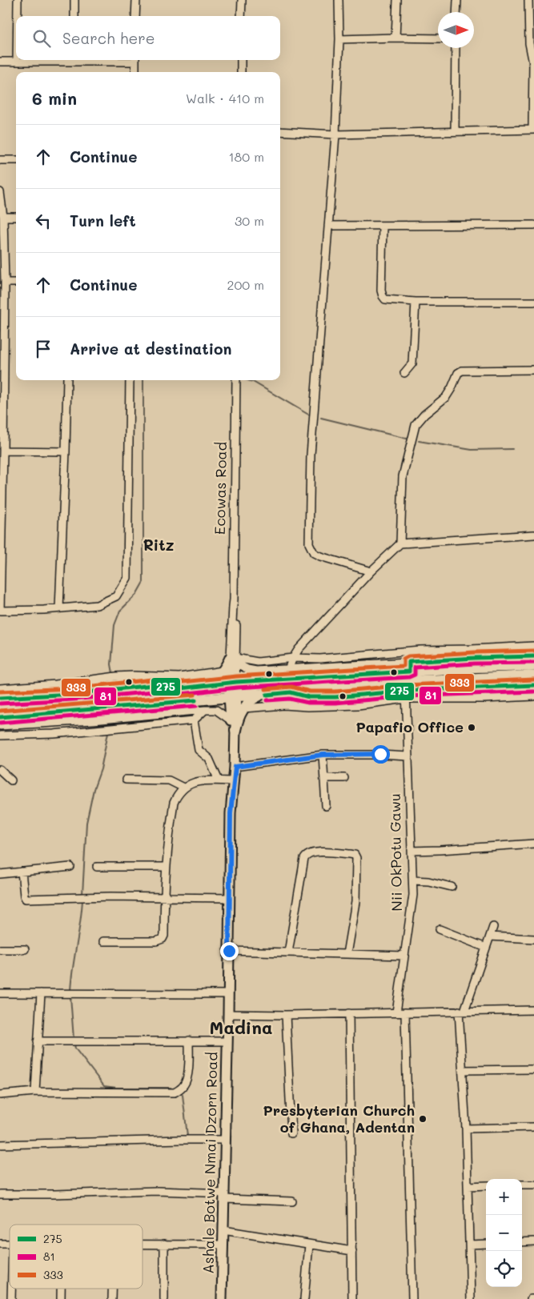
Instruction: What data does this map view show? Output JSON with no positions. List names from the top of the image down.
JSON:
{
  "streets": {
    "main road": ["Ashale Botwe Nmai Dzorn Road"],
    "street": ["Ecowas Road", "Nii OkPotu Gawu"]
  },
  "districts": ["Ritz", "Madina"],
  "places": ["Papafio Office", "Presbyterian Church of Ghana, Adentan"],
  "lines": ["transit line 333", "transit line 275", "transit line 81"],
  "legend": ["275", "81", "333"],
  "north": "right",
  "page": {
    "search": "Search here",
    "heading": ["6 min", "Walk · 410 m"],
    "list": [
      ["Continue", "180 m"],
      ["Turn left", "30 m"],
      ["Continue", "200 m"],
      "Arrive at destination"
    ],
    "map_buttons": ["+", "−"]
  }
}
